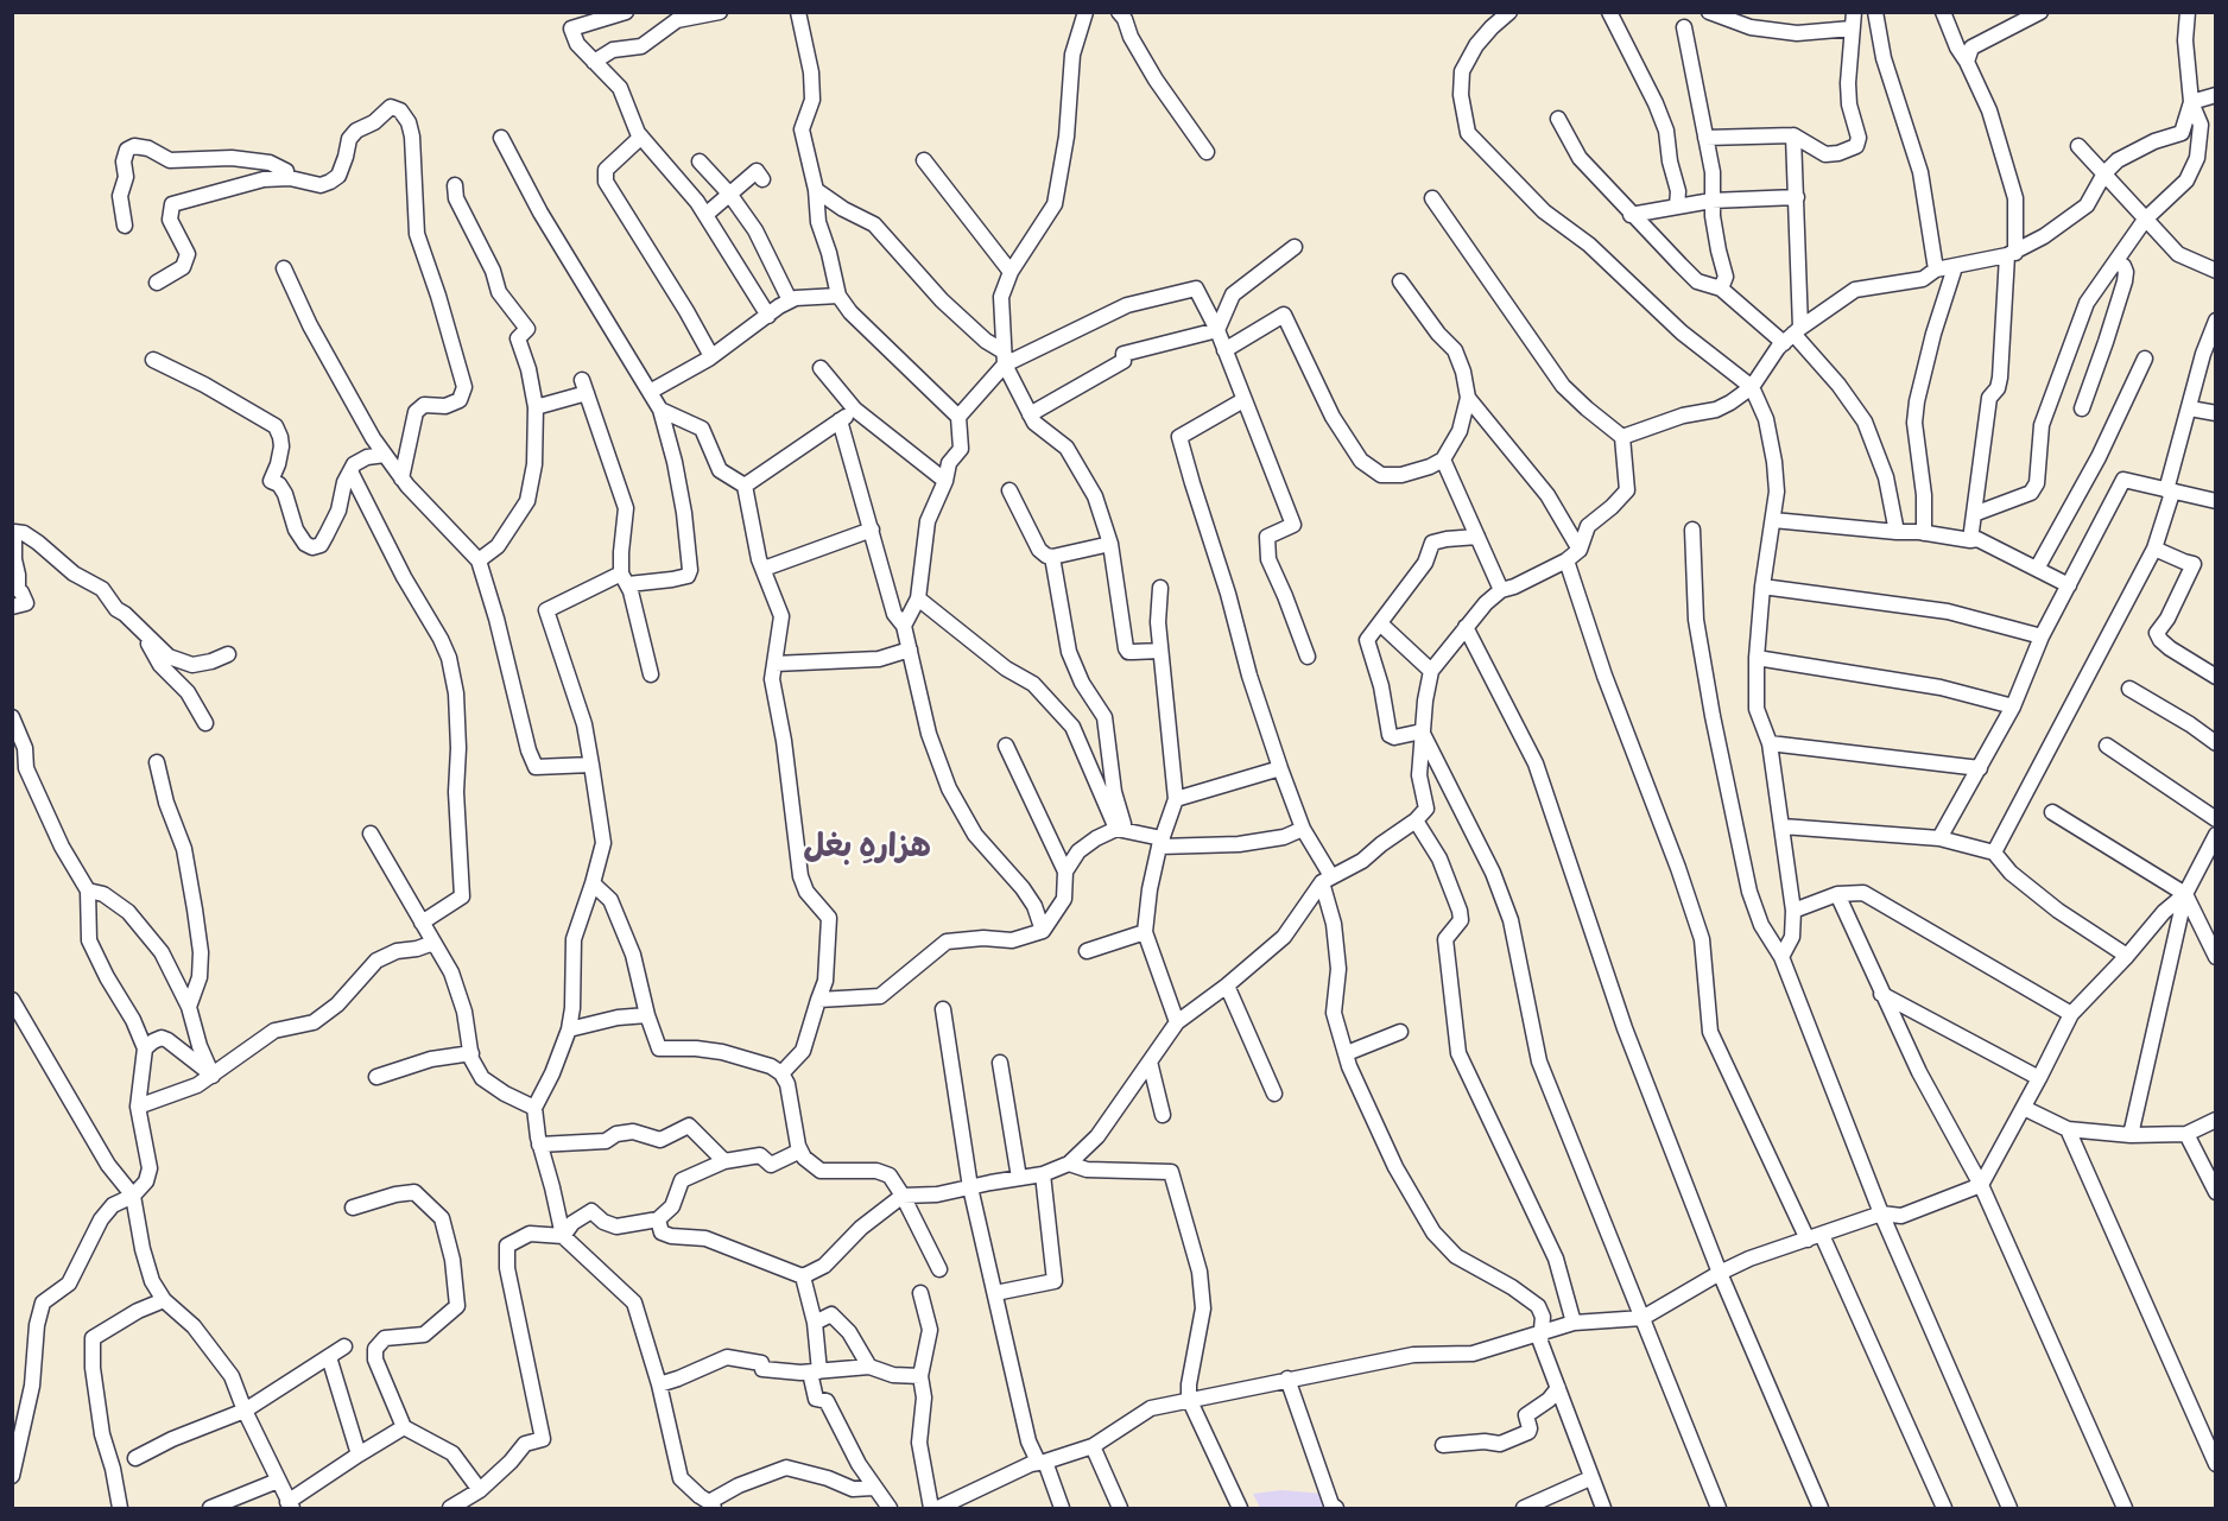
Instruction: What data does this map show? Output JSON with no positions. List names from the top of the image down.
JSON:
{
  "districts": ["هزارهِ بغل"]
}
